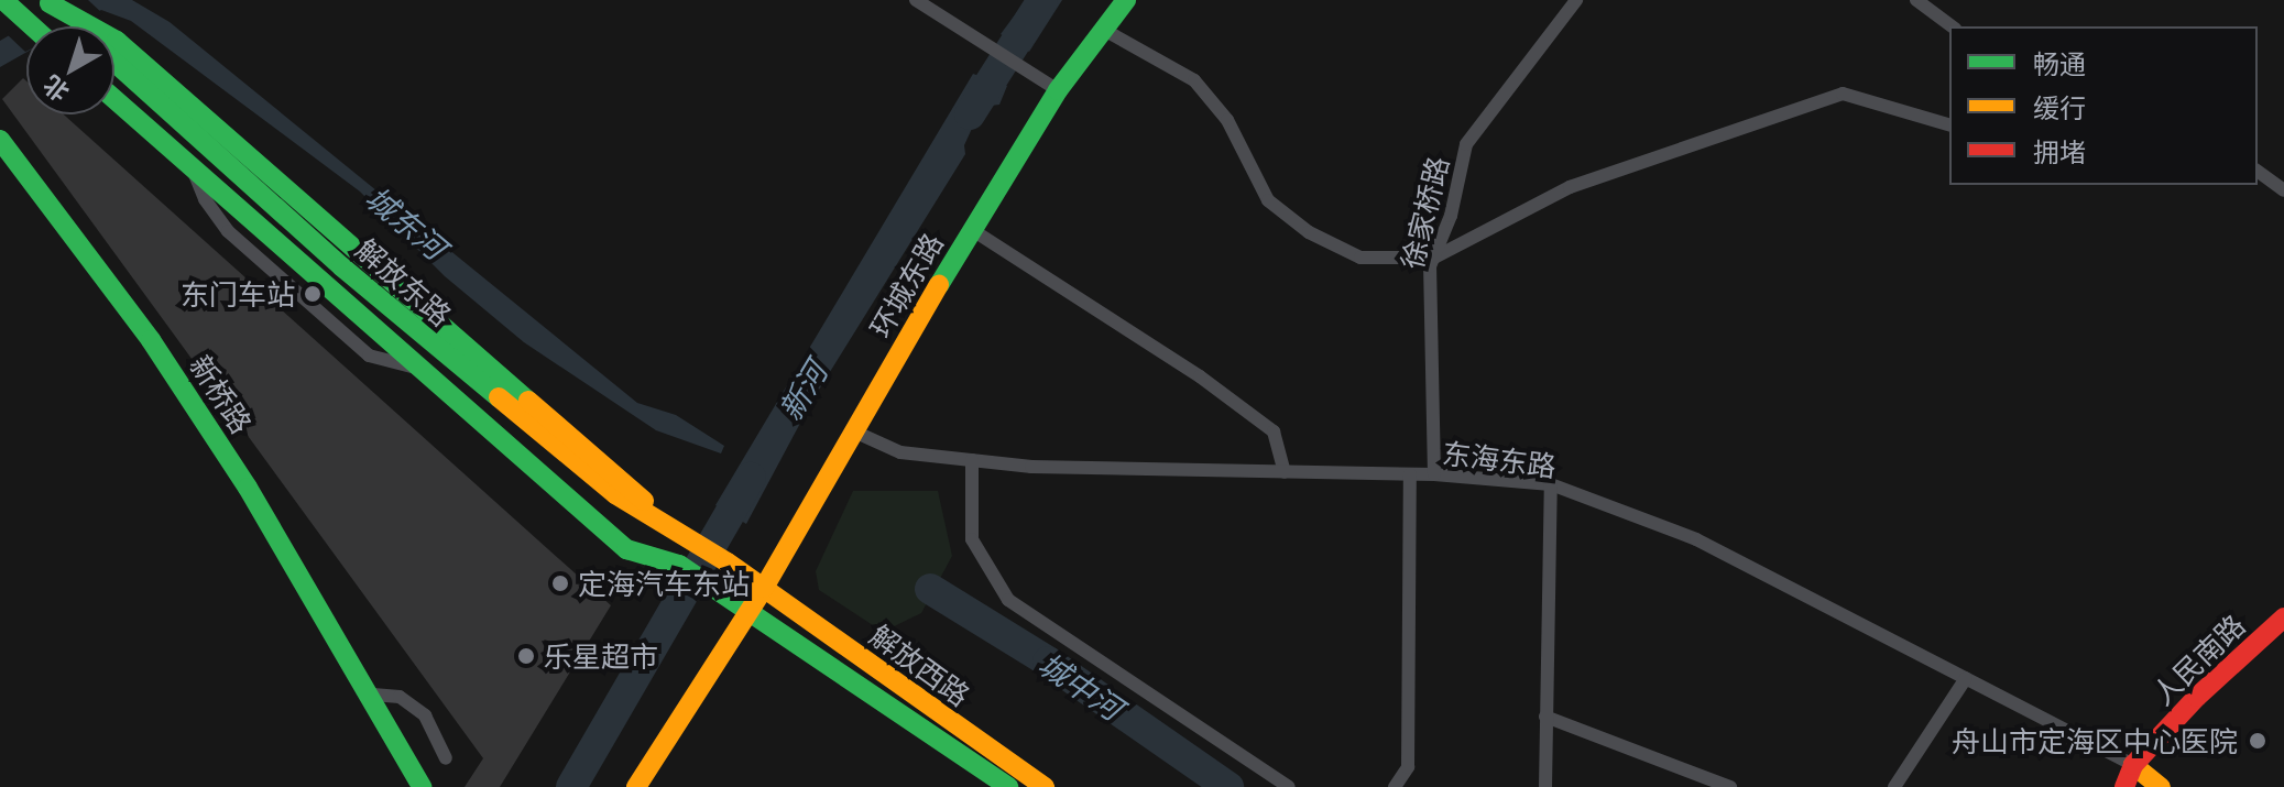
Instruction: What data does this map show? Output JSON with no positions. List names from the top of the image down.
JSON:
{
  "streets": {
    "street": [
      "徐家桥路",
      "解放东路",
      "环城东路",
      "新桥路",
      "东海东路",
      "人民南路",
      "解放西路"
    ]
  },
  "crossings": [
    ["徐家桥路", "东海东路"],
    ["解放东路", "解放西路"],
    ["环城东路", "东海东路"],
    ["环城东路", "解放西路"],
    ["东海东路", "人民南路"]
  ],
  "water": ["城东河", "新河", "城中河"],
  "places": [
    "东门车站",
    "定海汽车东站",
    "乐星超市",
    "舟山市定海区中心医院"
  ],
  "legend": ["畅通", "缓行", "拥堵"],
  "north": "bottom left"
}
